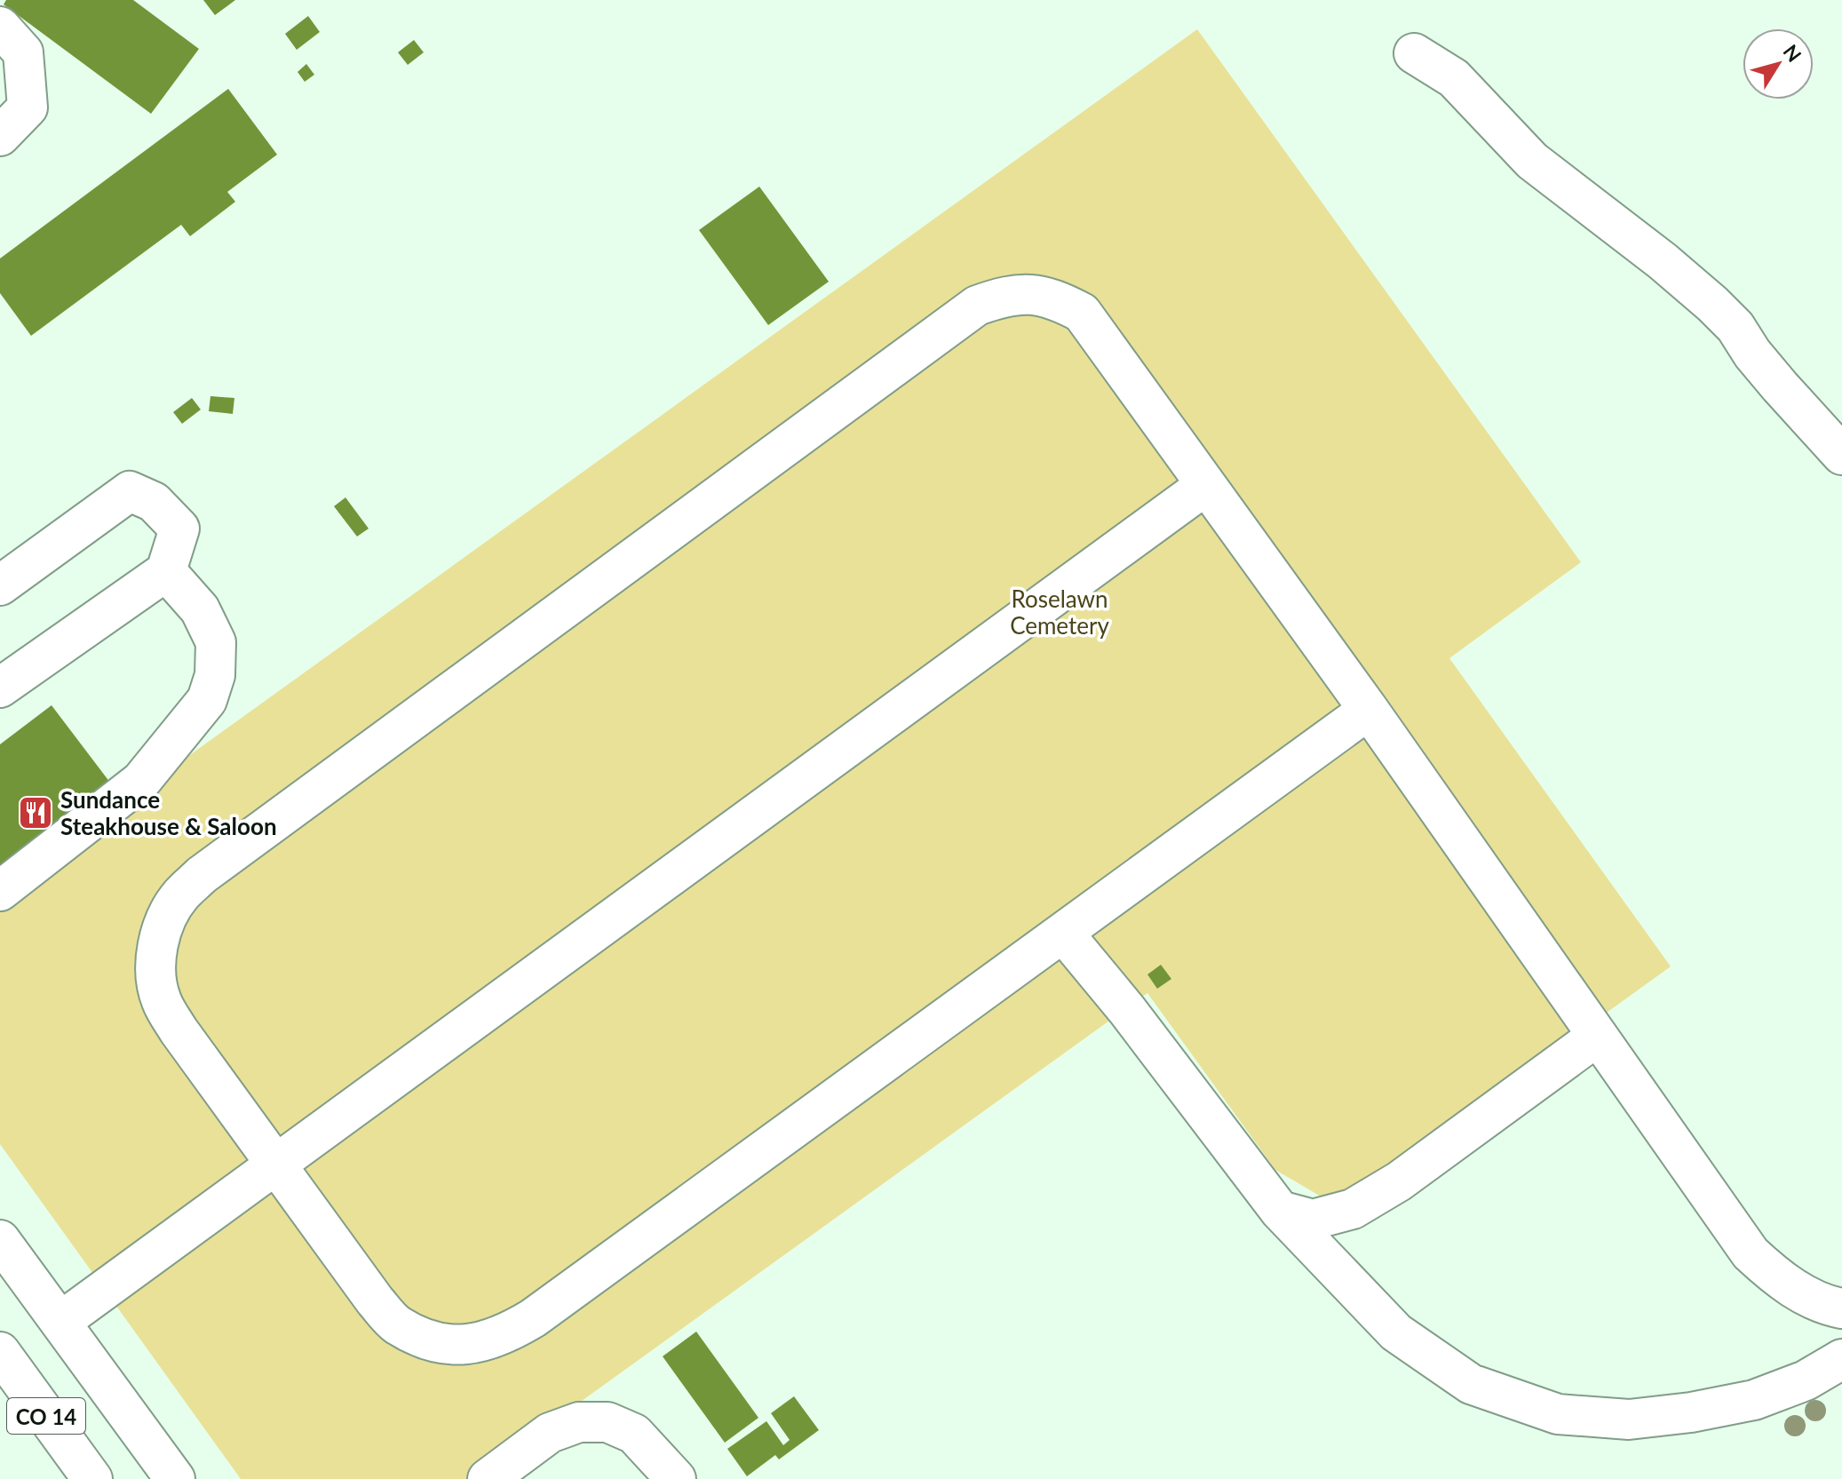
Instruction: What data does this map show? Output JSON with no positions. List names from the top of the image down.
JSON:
{
  "streets": {
    "main road": ["CO 14"]
  },
  "parks": ["Roselawn Cemetery"],
  "places": {
    "restaurant": ["Sundance Steakhouse & Saloon"]
  },
  "north": "top right"
}
